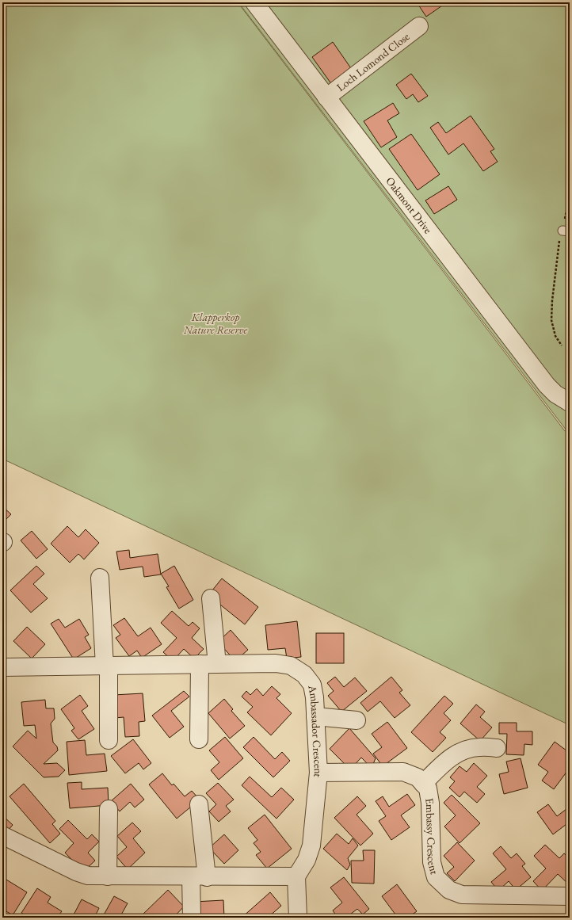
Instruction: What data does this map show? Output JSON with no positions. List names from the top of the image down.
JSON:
{
  "streets": {
    "street": [
      "Loch Lomond Close",
      "Oakmont Drive",
      "Ambassador Crescent",
      "Embassy Crescent"
    ]
  },
  "crossings": [
    ["Loch Lomond Close", "Oakmont Drive"],
    ["Ambassador Crescent", "Embassy Crescent"]
  ],
  "parks": ["Klapperkop Nature Reserve"]
}
